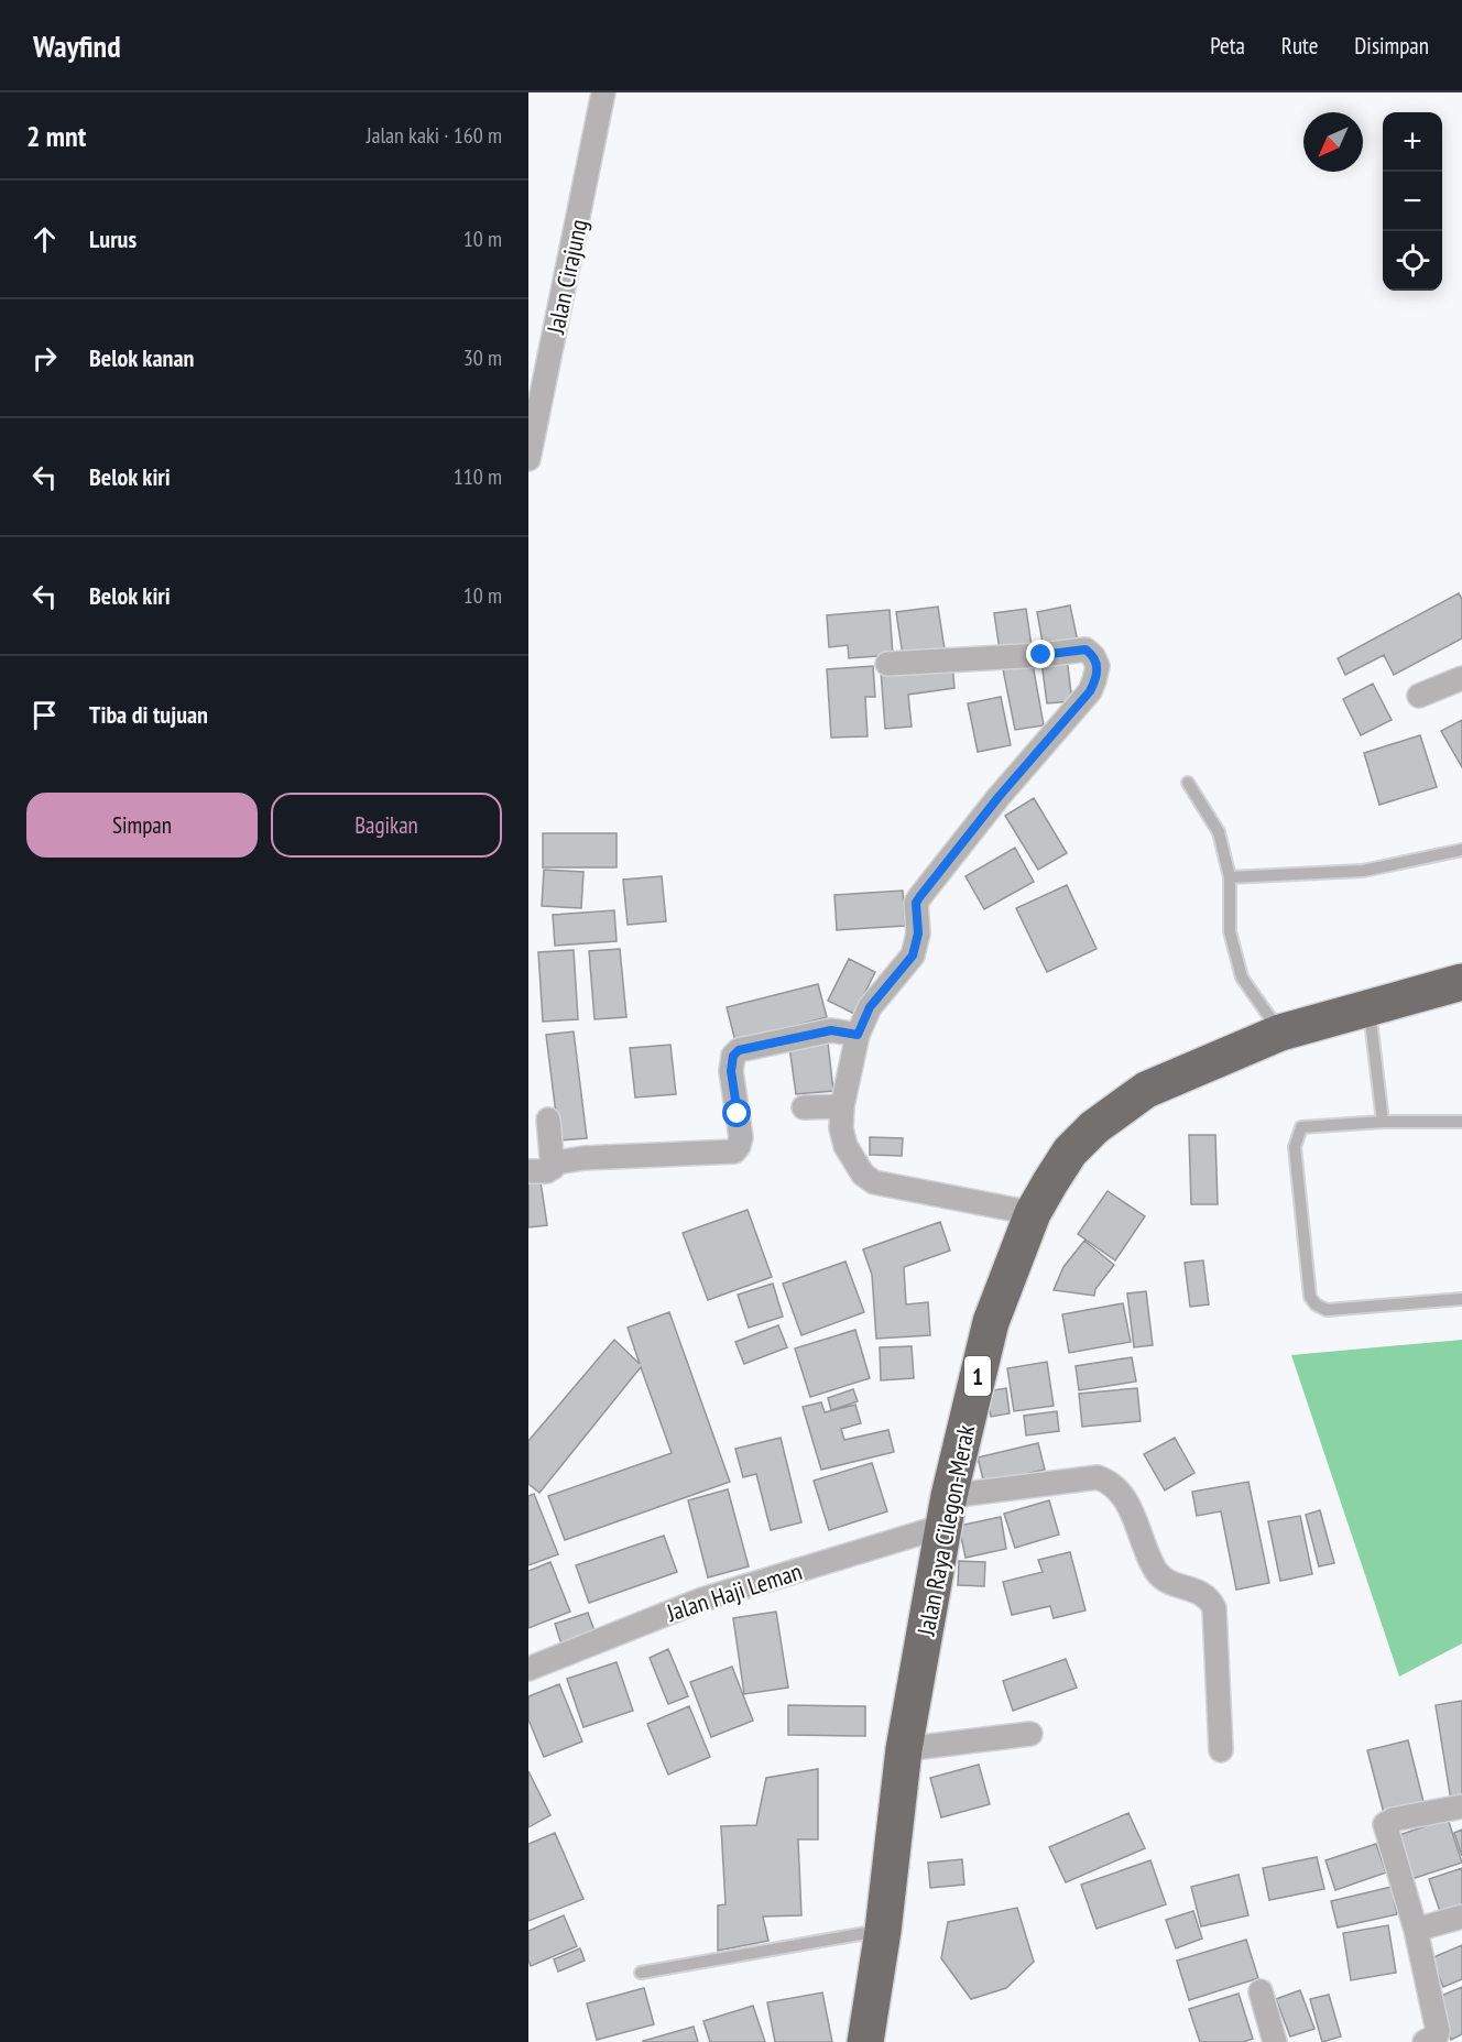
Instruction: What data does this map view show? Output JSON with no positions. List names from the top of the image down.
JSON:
{
  "streets": {
    "highway": ["1", "Jalan Raya Cilegon-Merak"],
    "street": ["Jalan Cirajung", "Jalan Haji Leman"]
  },
  "crossings": [
    ["Jalan Raya Cilegon-Merak", "Jalan Haji Leman"]
  ],
  "north": "bottom left",
  "page": {
    "header": "Wayfind",
    "nav": ["Peta", "Rute", "Disimpan"],
    "heading": ["2 mnt", "Jalan kaki · 160 m"],
    "map_buttons": ["+", "−"],
    "list": [
      ["Lurus", "10 m"],
      ["Belok kanan", "30 m"],
      ["Belok kiri", "110 m"],
      ["Belok kiri", "10 m"],
      "Tiba di tujuan"
    ],
    "buttons": ["Simpan", "Bagikan"]
  }
}
